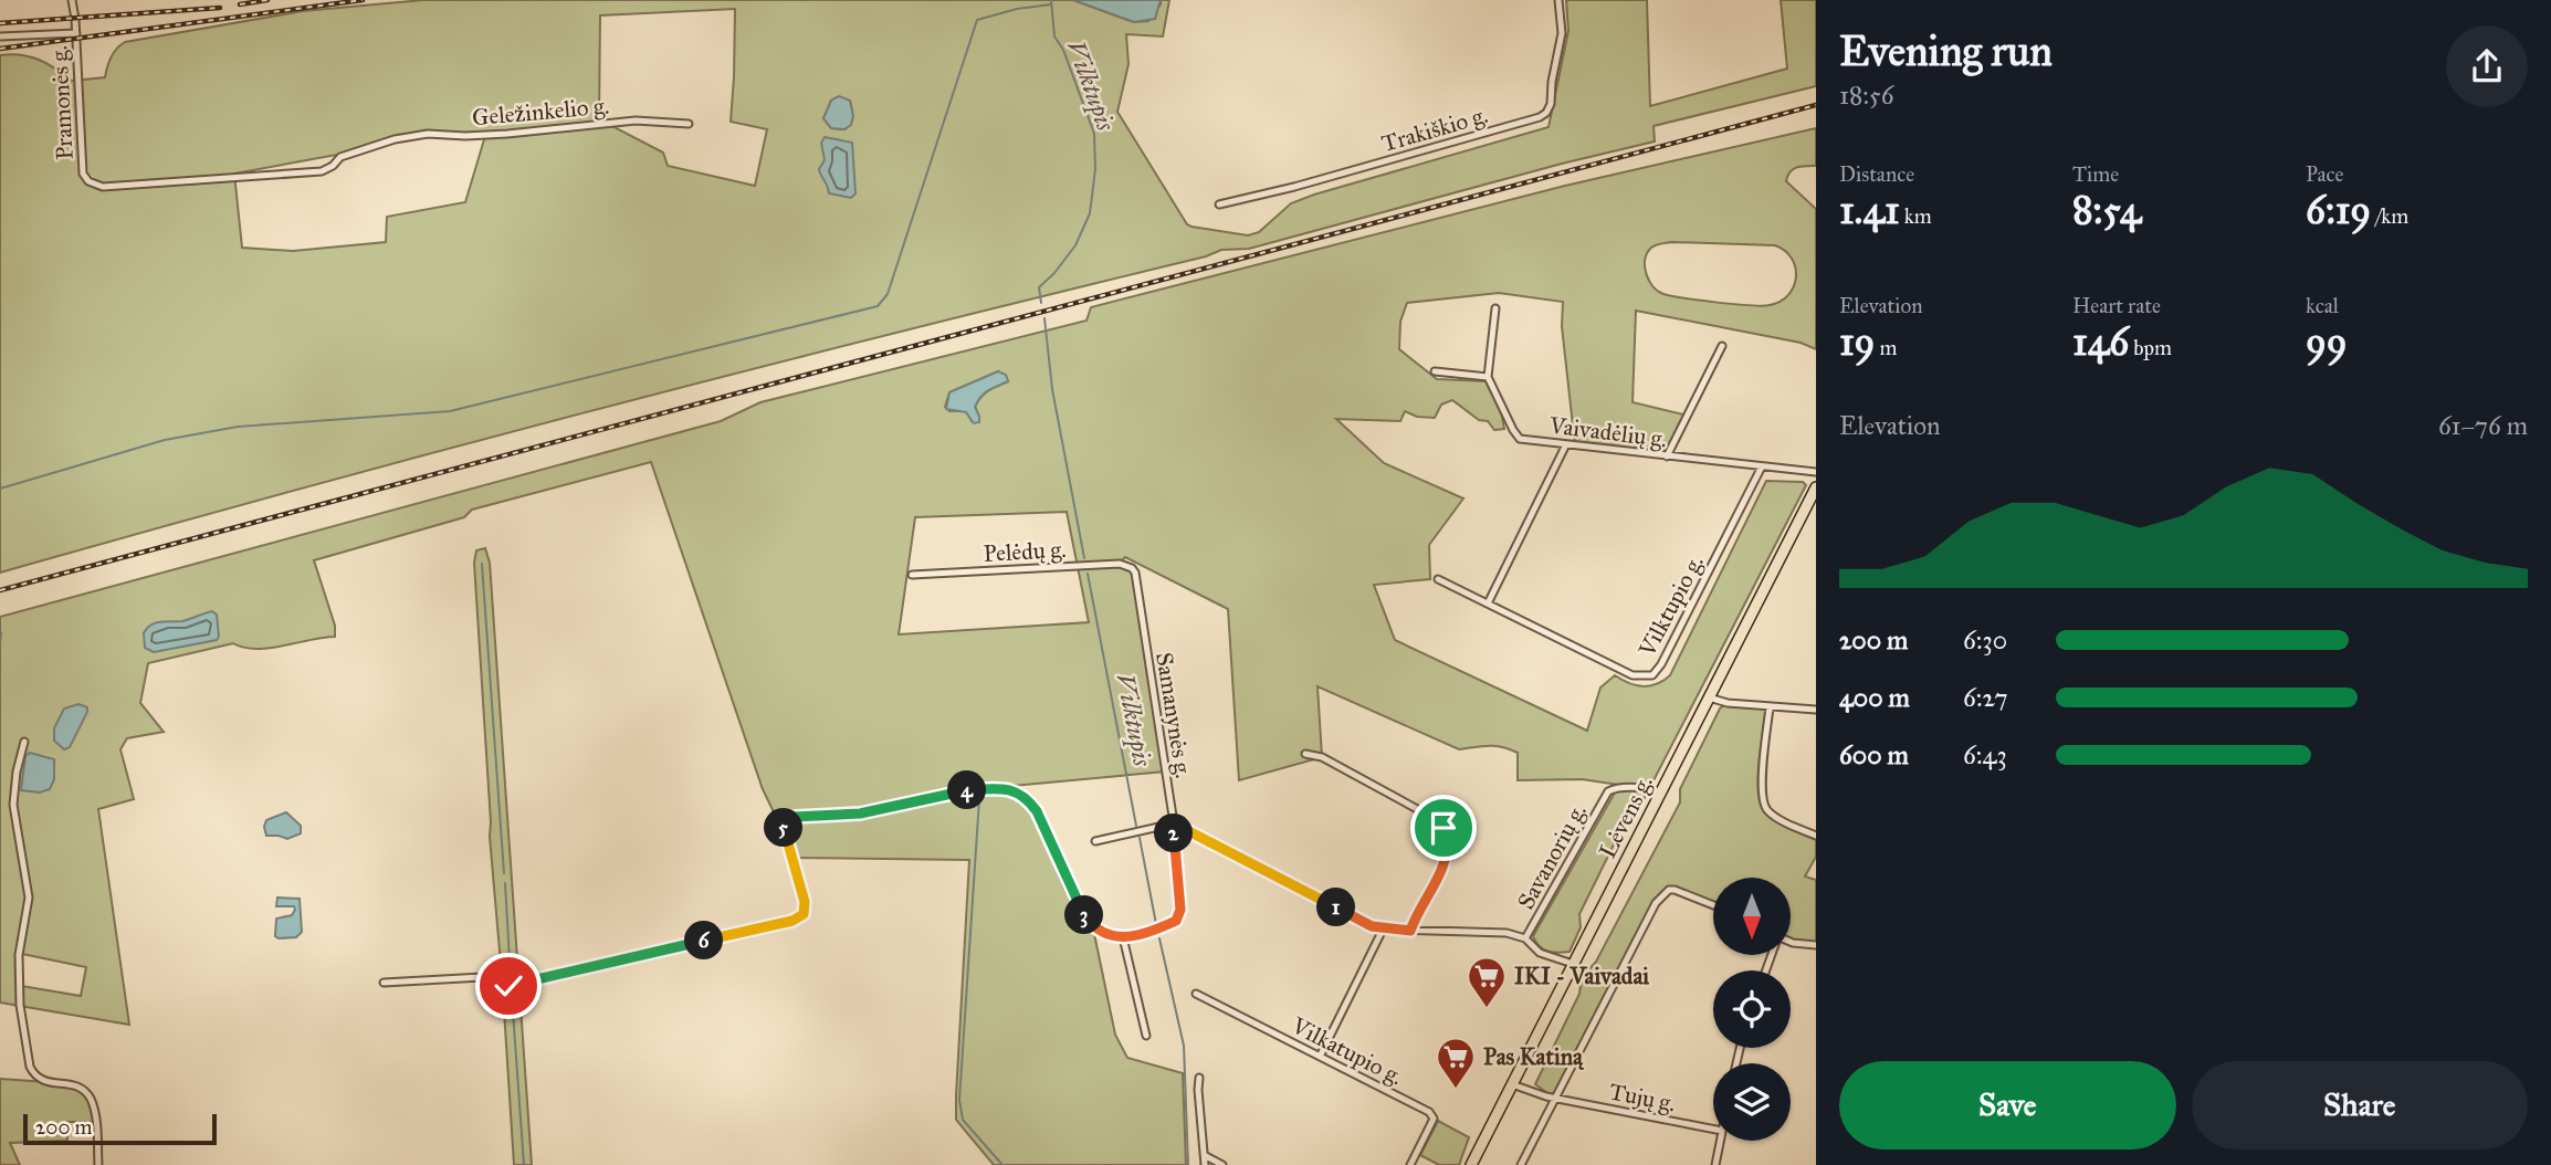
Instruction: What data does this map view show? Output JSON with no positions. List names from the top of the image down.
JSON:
{
  "streets": {
    "main road": ["Lėvens g."],
    "street": [
      "Pramonės g.",
      "Geležinkelio g.",
      "Trakiškio g.",
      "Vaivadėlių g.",
      "Pelėdų g.",
      "Vilktupio g.",
      "Samanynės g.",
      "Savanorių g.",
      "Vilkatupio g.",
      "Tujų g."
    ]
  },
  "crossings": [
    ["Pramonės g.", "Geležinkelio g."],
    ["Vaivadėlių g.", "Vilktupio g."],
    ["Pelėdų g.", "Samanynės g."],
    ["Samanynės g.", "Savanorių g."],
    ["Lėvens g.", "Savanorių g."],
    ["Lėvens g.", "Tujų g."]
  ],
  "water": ["Vilktupis"],
  "places": {
    "supermarket": ["IKI - Vaivadai", "Pas Katiną"]
  },
  "scale_bar": "200 m",
  "north": "bottom",
  "page": {
    "heading": ["Evening run", "18:56"],
    "stats": [
      ["Distance", "1.41 km"],
      ["Time", "8:54"],
      ["Pace", "6:19 /km"],
      ["Elevation", "19 m"],
      ["Heart rate", "146 bpm"],
      ["kcal", "99"]
    ],
    "chart": ["Elevation", "61–76 m"],
    "list": [
      {
        "name": "200 m",
        "note": "6:30"
      },
      {
        "name": "400 m",
        "note": "6:27"
      },
      {
        "name": "600 m",
        "note": "6:43"
      }
    ],
    "pins": [
      "4",
      "5",
      "2",
      "1",
      "3",
      "6"
    ],
    "buttons": ["Save", "Share"],
    "scale": "200 m"
  }
}
